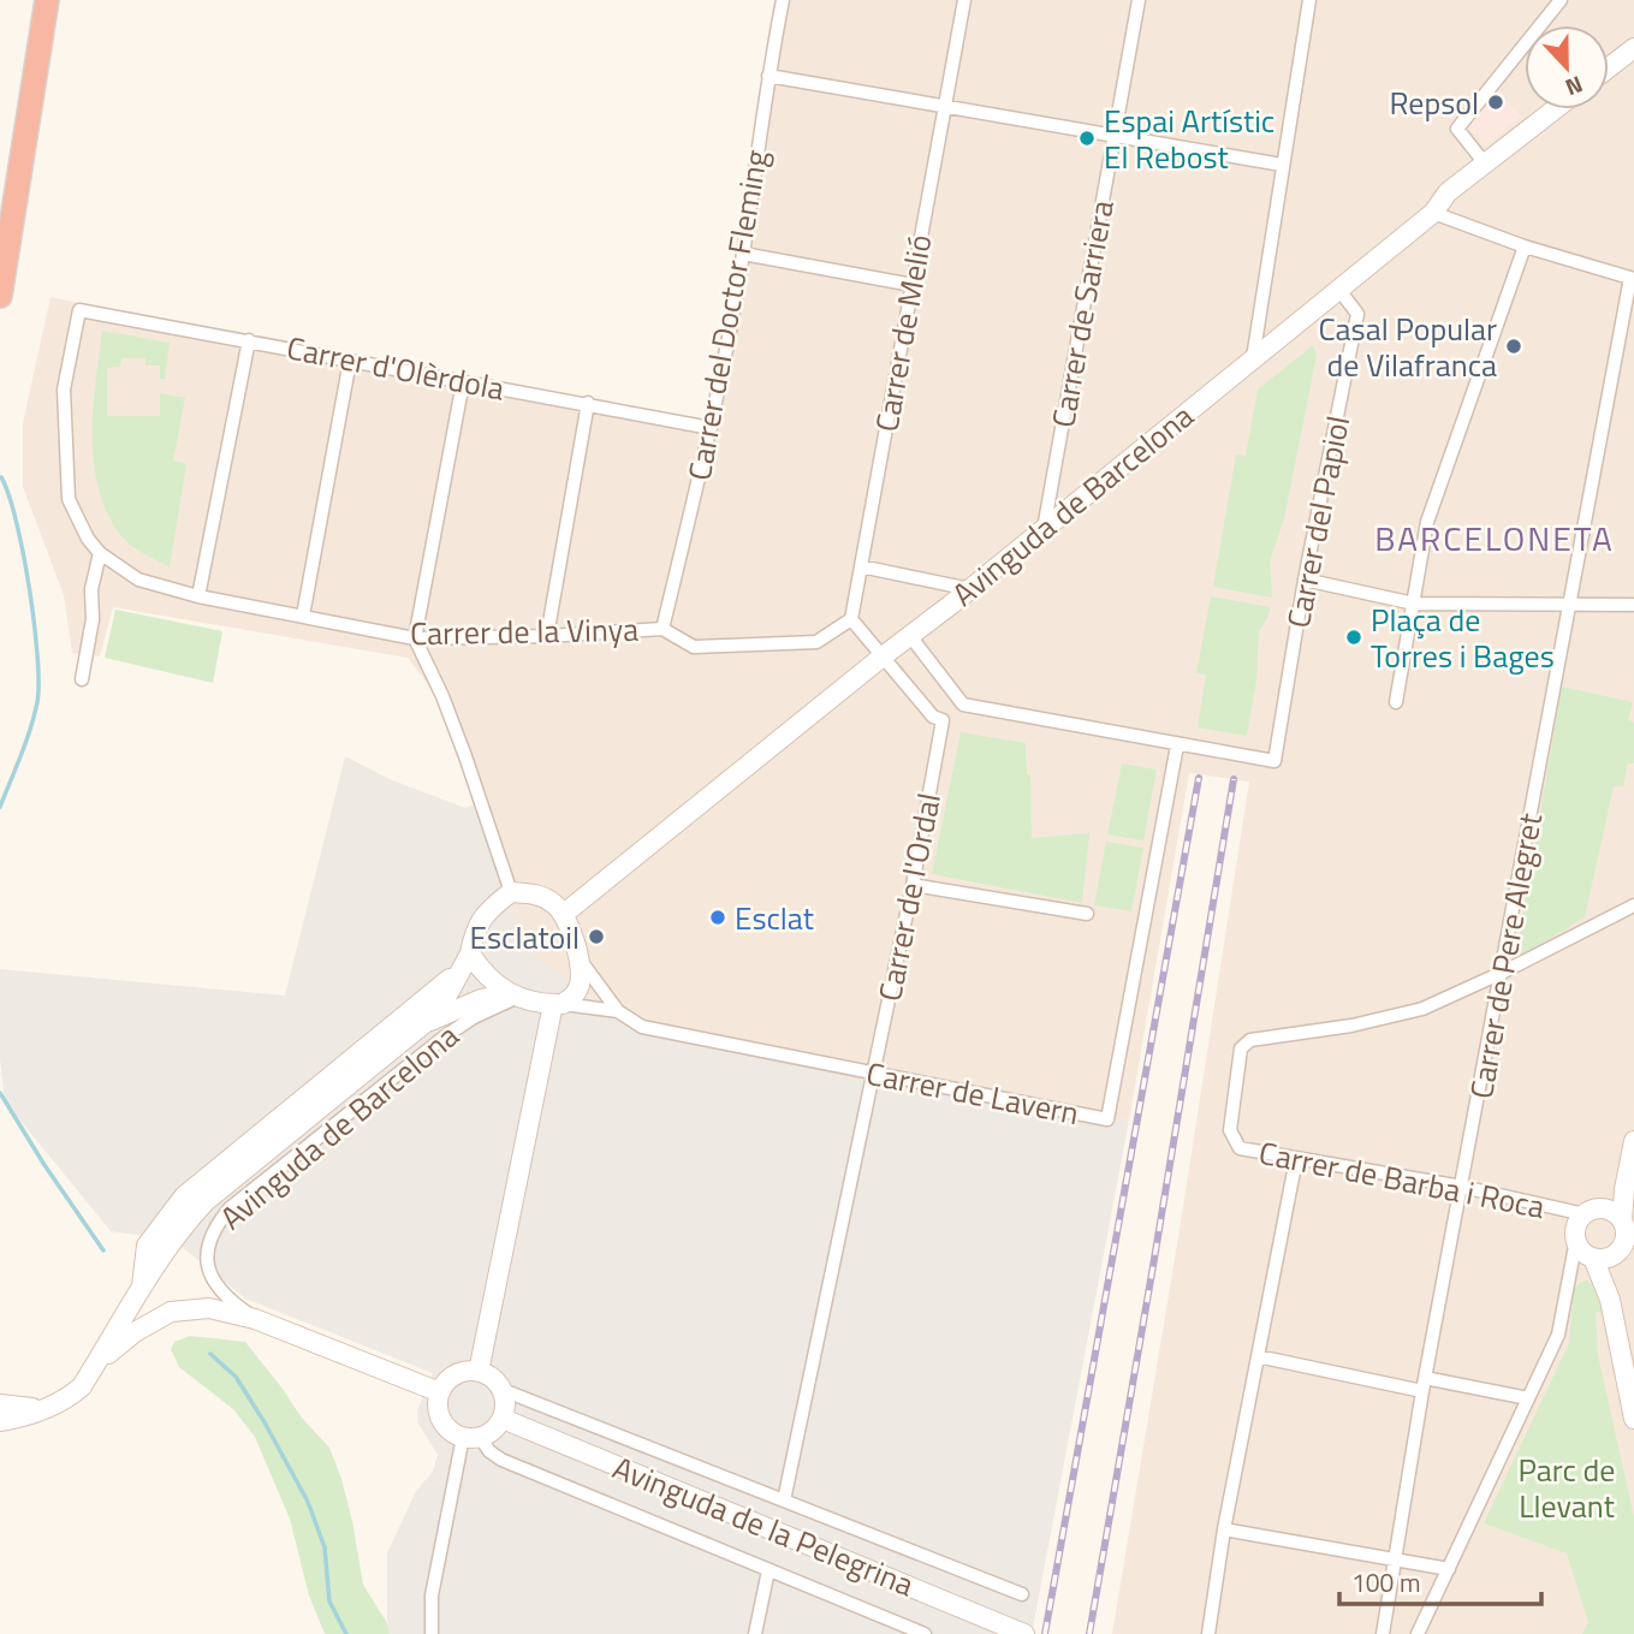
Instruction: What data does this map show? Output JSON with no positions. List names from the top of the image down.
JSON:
{
  "streets": {
    "street": [
      "Carrer de Sarriera",
      "Carrer del Doctor Fleming",
      "Carrer de Melió",
      "Carrer d'Olèrdola",
      "Avinguda de Barcelona",
      "Carrer del Papiol",
      "Carrer de la Vinya",
      "Carrer de l'Ordal",
      "Carrer de Pere Alegret",
      "Carrer de Lavern",
      "Carrer de Barba i Roca",
      "Avinguda de la Pelegrina"
    ]
  },
  "crossings": [
    ["Carrer de Sarriera", "Avinguda de Barcelona"],
    ["Carrer del Doctor Fleming", "Carrer d'Olèrdola"],
    ["Carrer del Doctor Fleming", "Carrer de la Vinya"],
    ["Carrer de Melió", "Carrer de la Vinya"],
    ["Carrer d'Olèrdola", "Carrer de la Vinya"],
    ["Avinguda de Barcelona", "Carrer del Papiol"],
    ["Avinguda de Barcelona", "Carrer de Lavern"],
    ["Carrer del Papiol", "Carrer de Lavern"],
    ["Carrer de l'Ordal", "Carrer de Lavern"],
    ["Carrer de l'Ordal", "Avinguda de la Pelegrina"],
    ["Carrer de Pere Alegret", "Carrer de Barba i Roca"]
  ],
  "districts": ["BARCELONETA"],
  "parks": ["Parc de Llevant"],
  "places": [
    "Repsol",
    "Espai Artístic El Rebost",
    "Casal Popular de Vilafranca",
    "Plaça de Torres i Bages",
    "Esclat",
    "Esclatoil"
  ],
  "scale_bar": "100 m",
  "north": "bottom"
}
